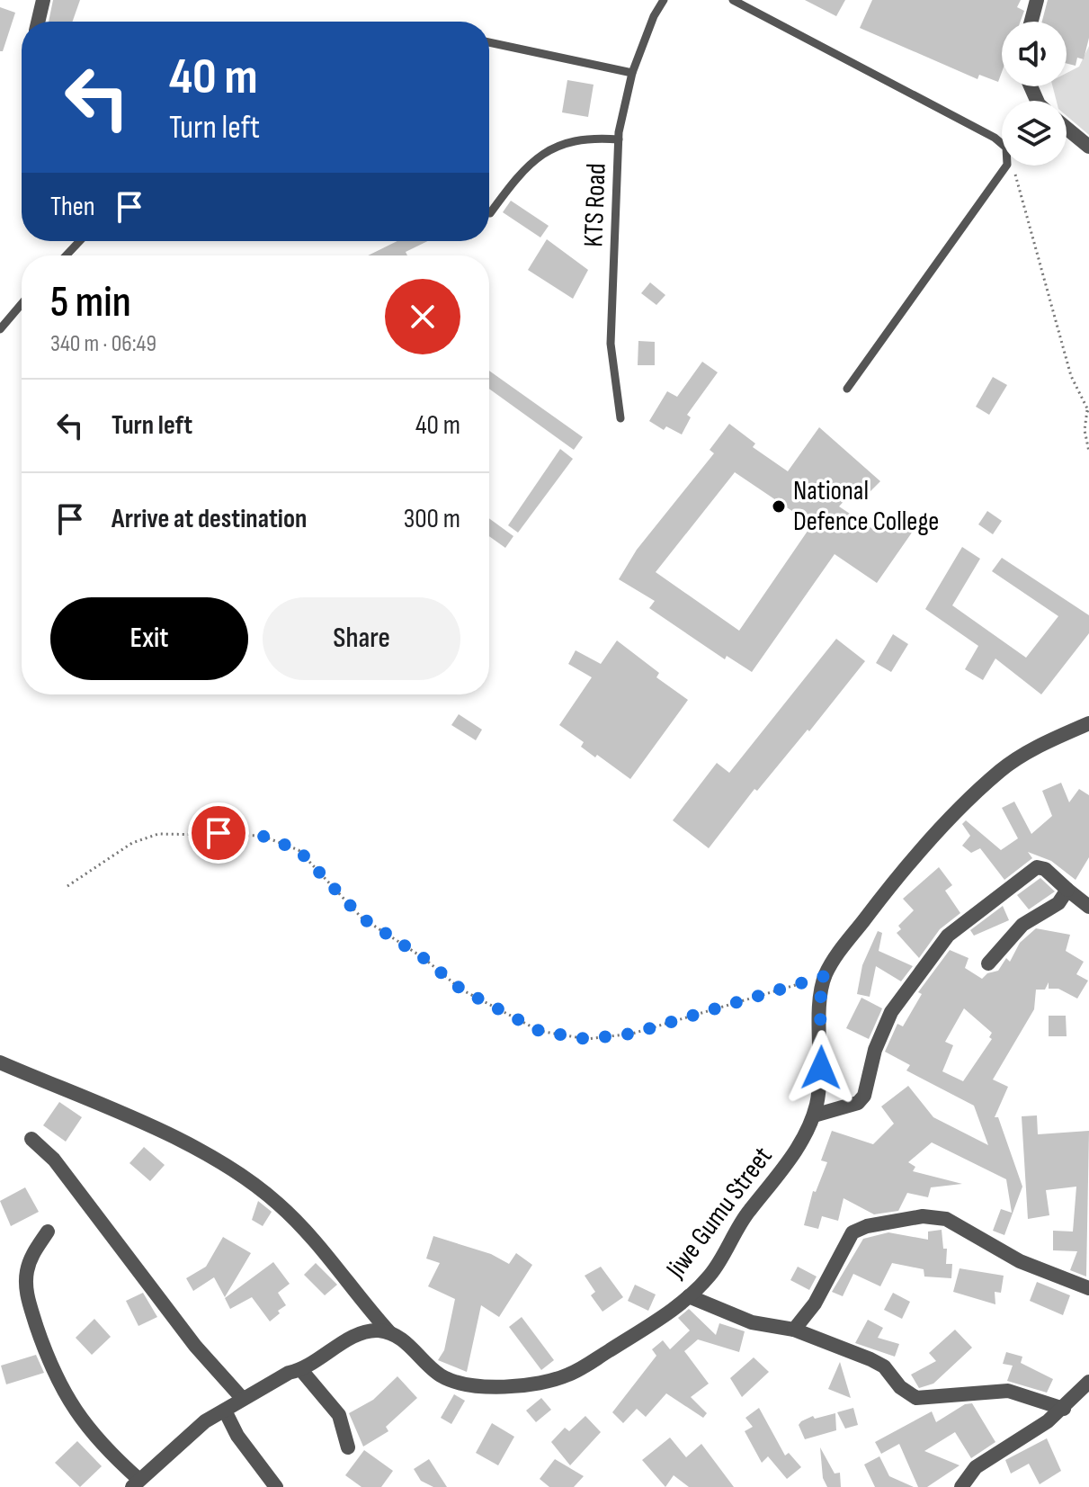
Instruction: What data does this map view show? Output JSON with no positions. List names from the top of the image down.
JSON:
{
  "streets": {
    "street": ["Jiwe Gumu Street"],
    "lane": ["KTS Road"]
  },
  "places": ["National Defence College"],
  "page": {
    "turn": ["40 m", "Turn left"],
    "then": "Then",
    "heading": ["5 min", "340 m · 06:49"],
    "list": [
      {
        "name": "Turn left",
        "value": "40 m"
      },
      {
        "name": "Arrive at destination",
        "value": "300 m"
      }
    ],
    "buttons": ["Exit", "Share"]
  }
}
